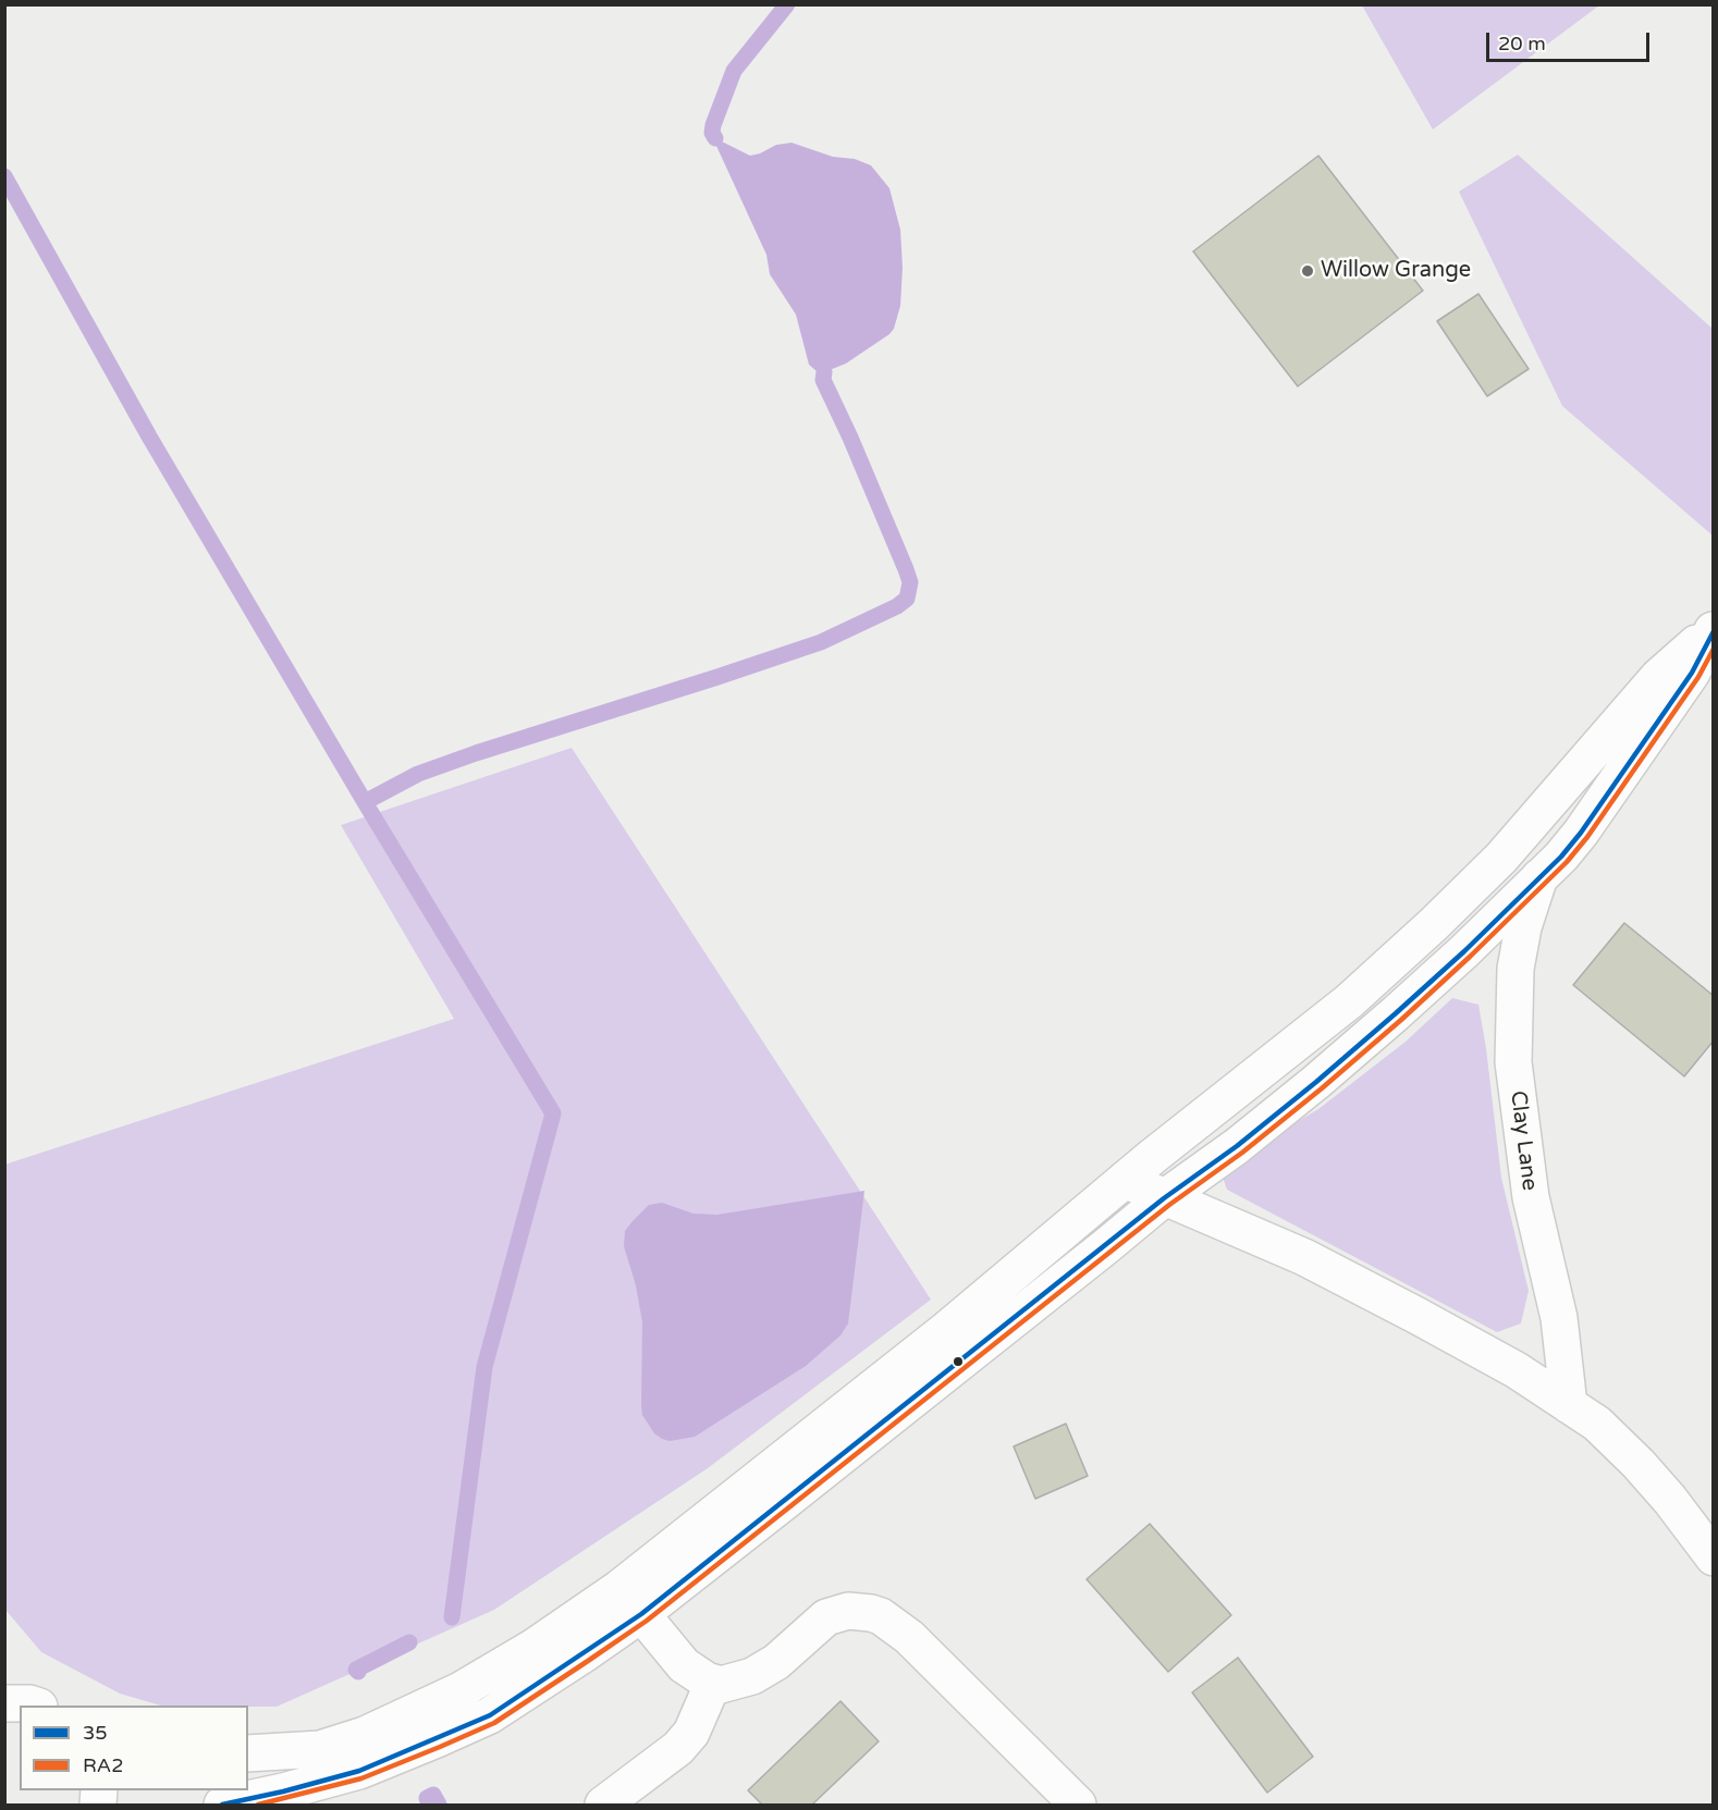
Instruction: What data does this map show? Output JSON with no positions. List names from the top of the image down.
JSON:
{
  "streets": {
    "main road": ["Clay Lane"]
  },
  "places": ["Willow Grange"],
  "lines": ["transit line 35", "transit line RA2"],
  "legend": ["35", "RA2"],
  "scale_bar": "20 m"
}
